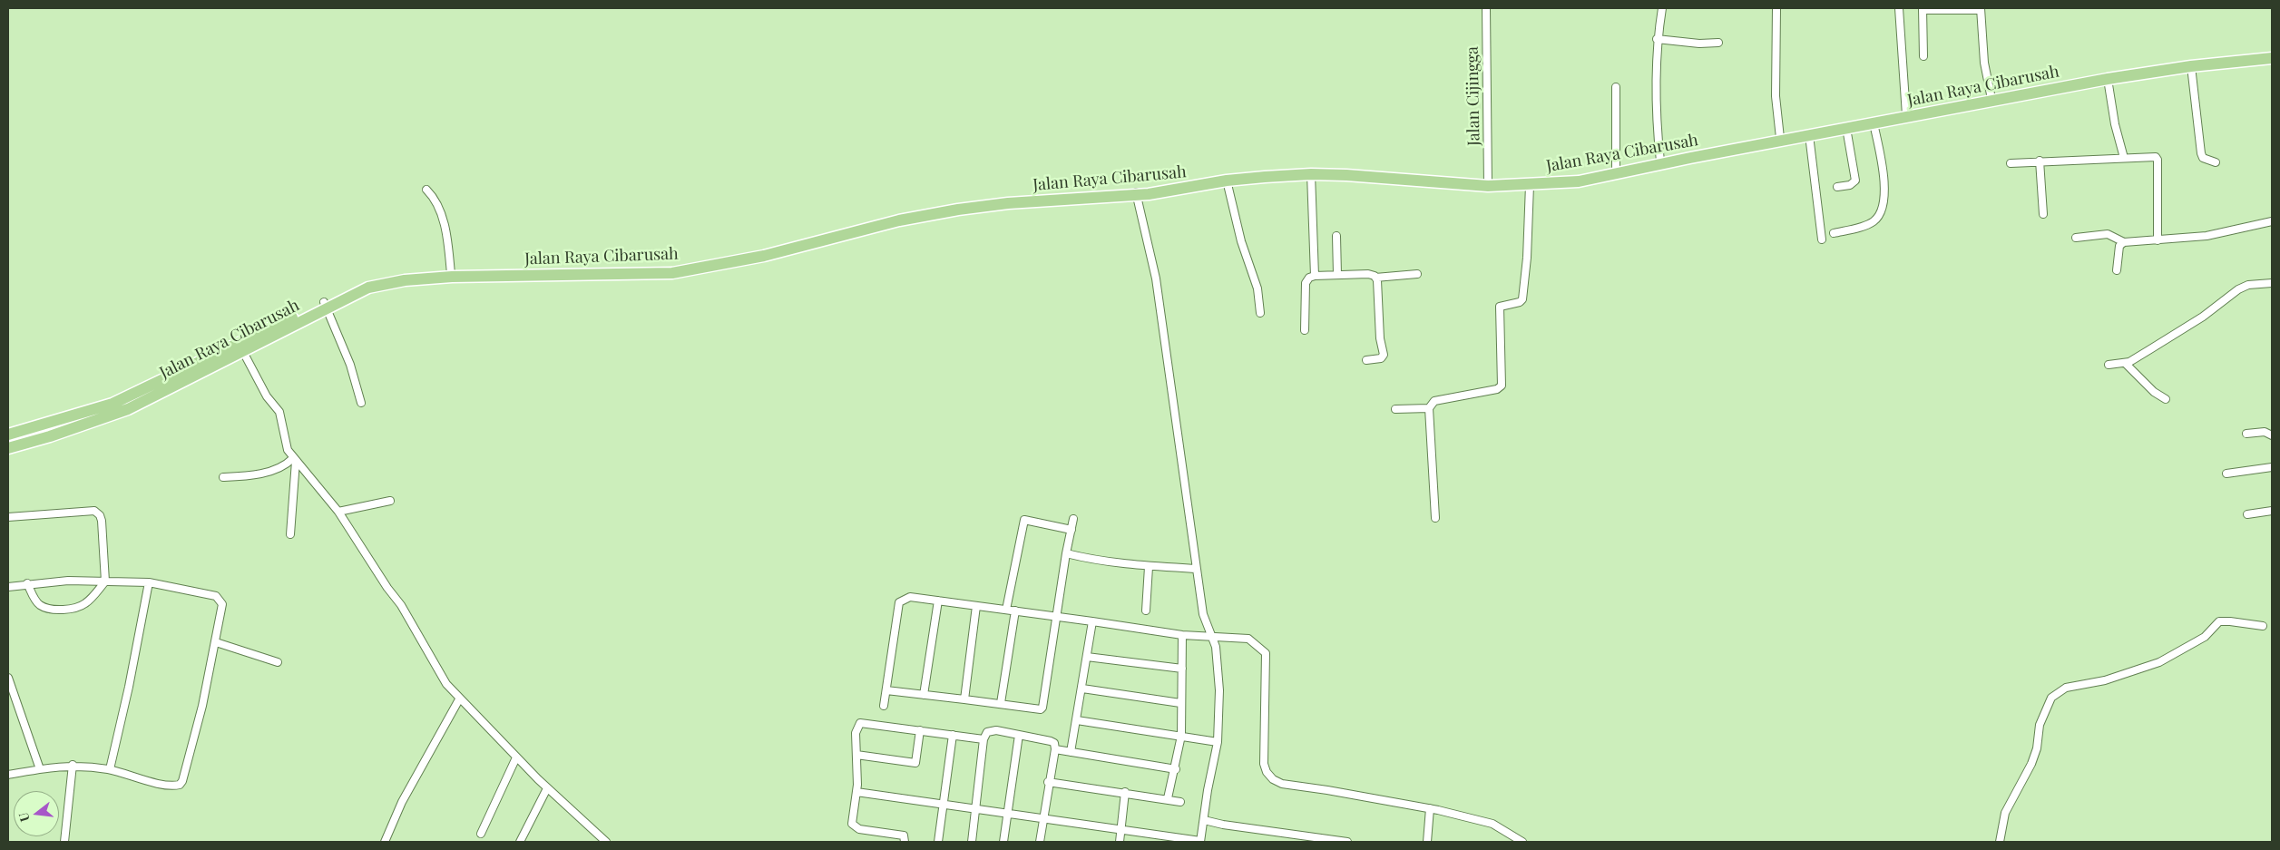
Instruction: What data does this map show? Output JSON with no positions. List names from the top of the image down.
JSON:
{
  "streets": {
    "main road": ["Jalan Raya Cibarusah"],
    "street": ["Jalan Cijingga"]
  },
  "crossings": [
    ["Jalan Raya Cibarusah", "Jalan Cijingga"]
  ],
  "north": "left"
}
